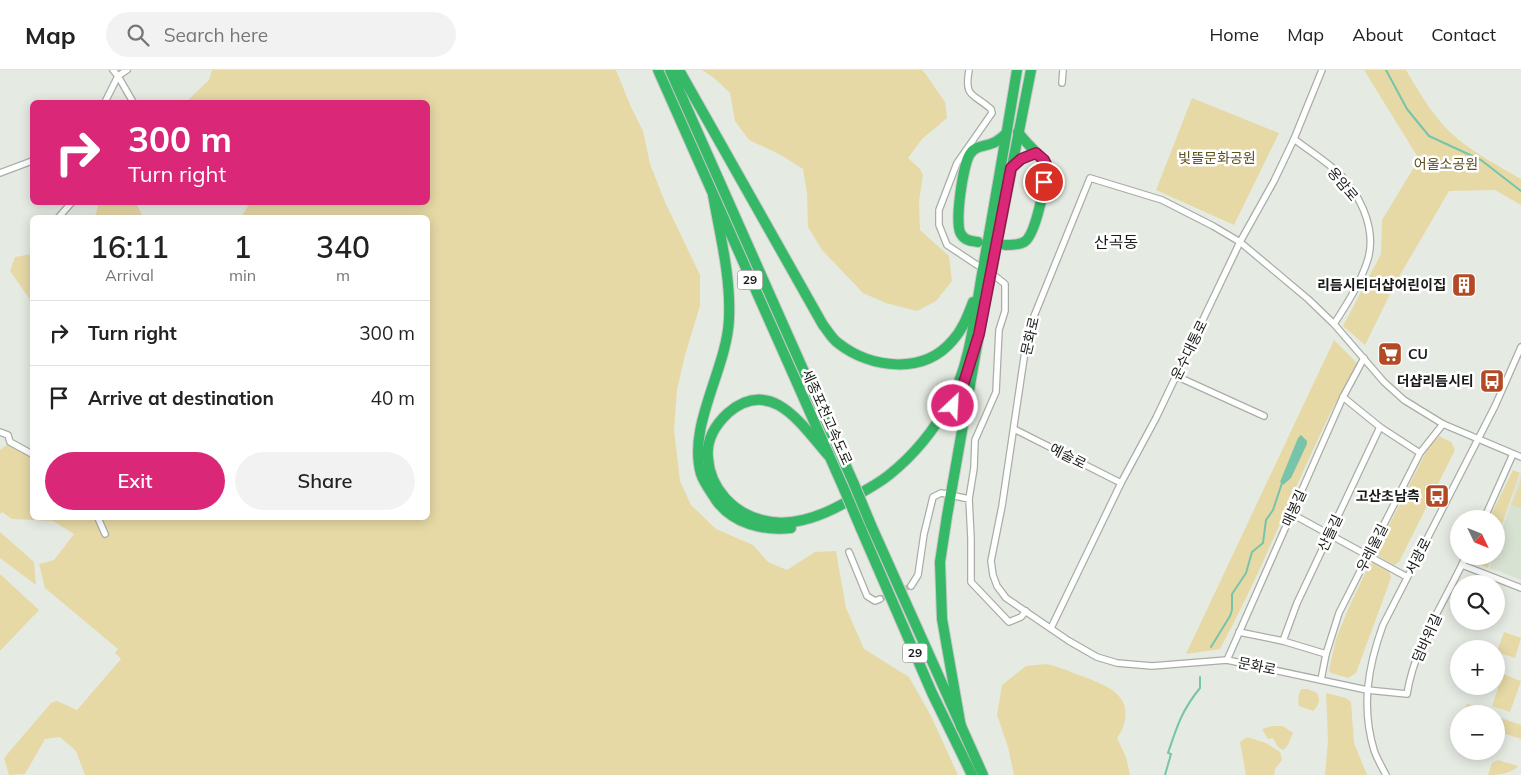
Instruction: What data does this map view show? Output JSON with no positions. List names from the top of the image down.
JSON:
{
  "streets": {
    "highway": ["29", "세종포천고속도로"],
    "street": [
      "옹암로",
      "문화로",
      "운수대통로",
      "예술로",
      "매봉길",
      "산들길",
      "우레울길",
      "서광로",
      "덤바위길"
    ]
  },
  "crossings": [
    ["옹암로", "문화로"],
    ["옹암로", "운수대통로"],
    ["문화로", "운수대통로"],
    ["문화로", "예술로"],
    ["문화로", "매봉길"],
    ["문화로", "우레울길"],
    ["문화로", "서광로"],
    ["문화로", "덤바위길"],
    ["운수대통로", "예술로"]
  ],
  "districts": ["산곡동"],
  "parks": ["빛뜰문화공원", "어울소공원"],
  "places": {
    "building": ["리듬시티더샵어린이집"],
    "supermarket": ["CU"],
    "bus stop": ["더샵리듬시티", "고산초남측"]
  },
  "north": "bottom right",
  "page": {
    "header": "Map",
    "search": "Search here",
    "nav": [
      "Home",
      "Map",
      "About",
      "Contact"
    ],
    "turn": ["300 m", "Turn right"],
    "eta": [
      "16:11",
      "Arrival",
      "1",
      "min",
      "340",
      "m"
    ],
    "list": [
      {
        "name": "Turn right",
        "value": "300 m"
      },
      {
        "name": "Arrive at destination",
        "value": "40 m"
      }
    ],
    "buttons": ["Exit", "Share"],
    "map_buttons": ["+", "−"]
  }
}
